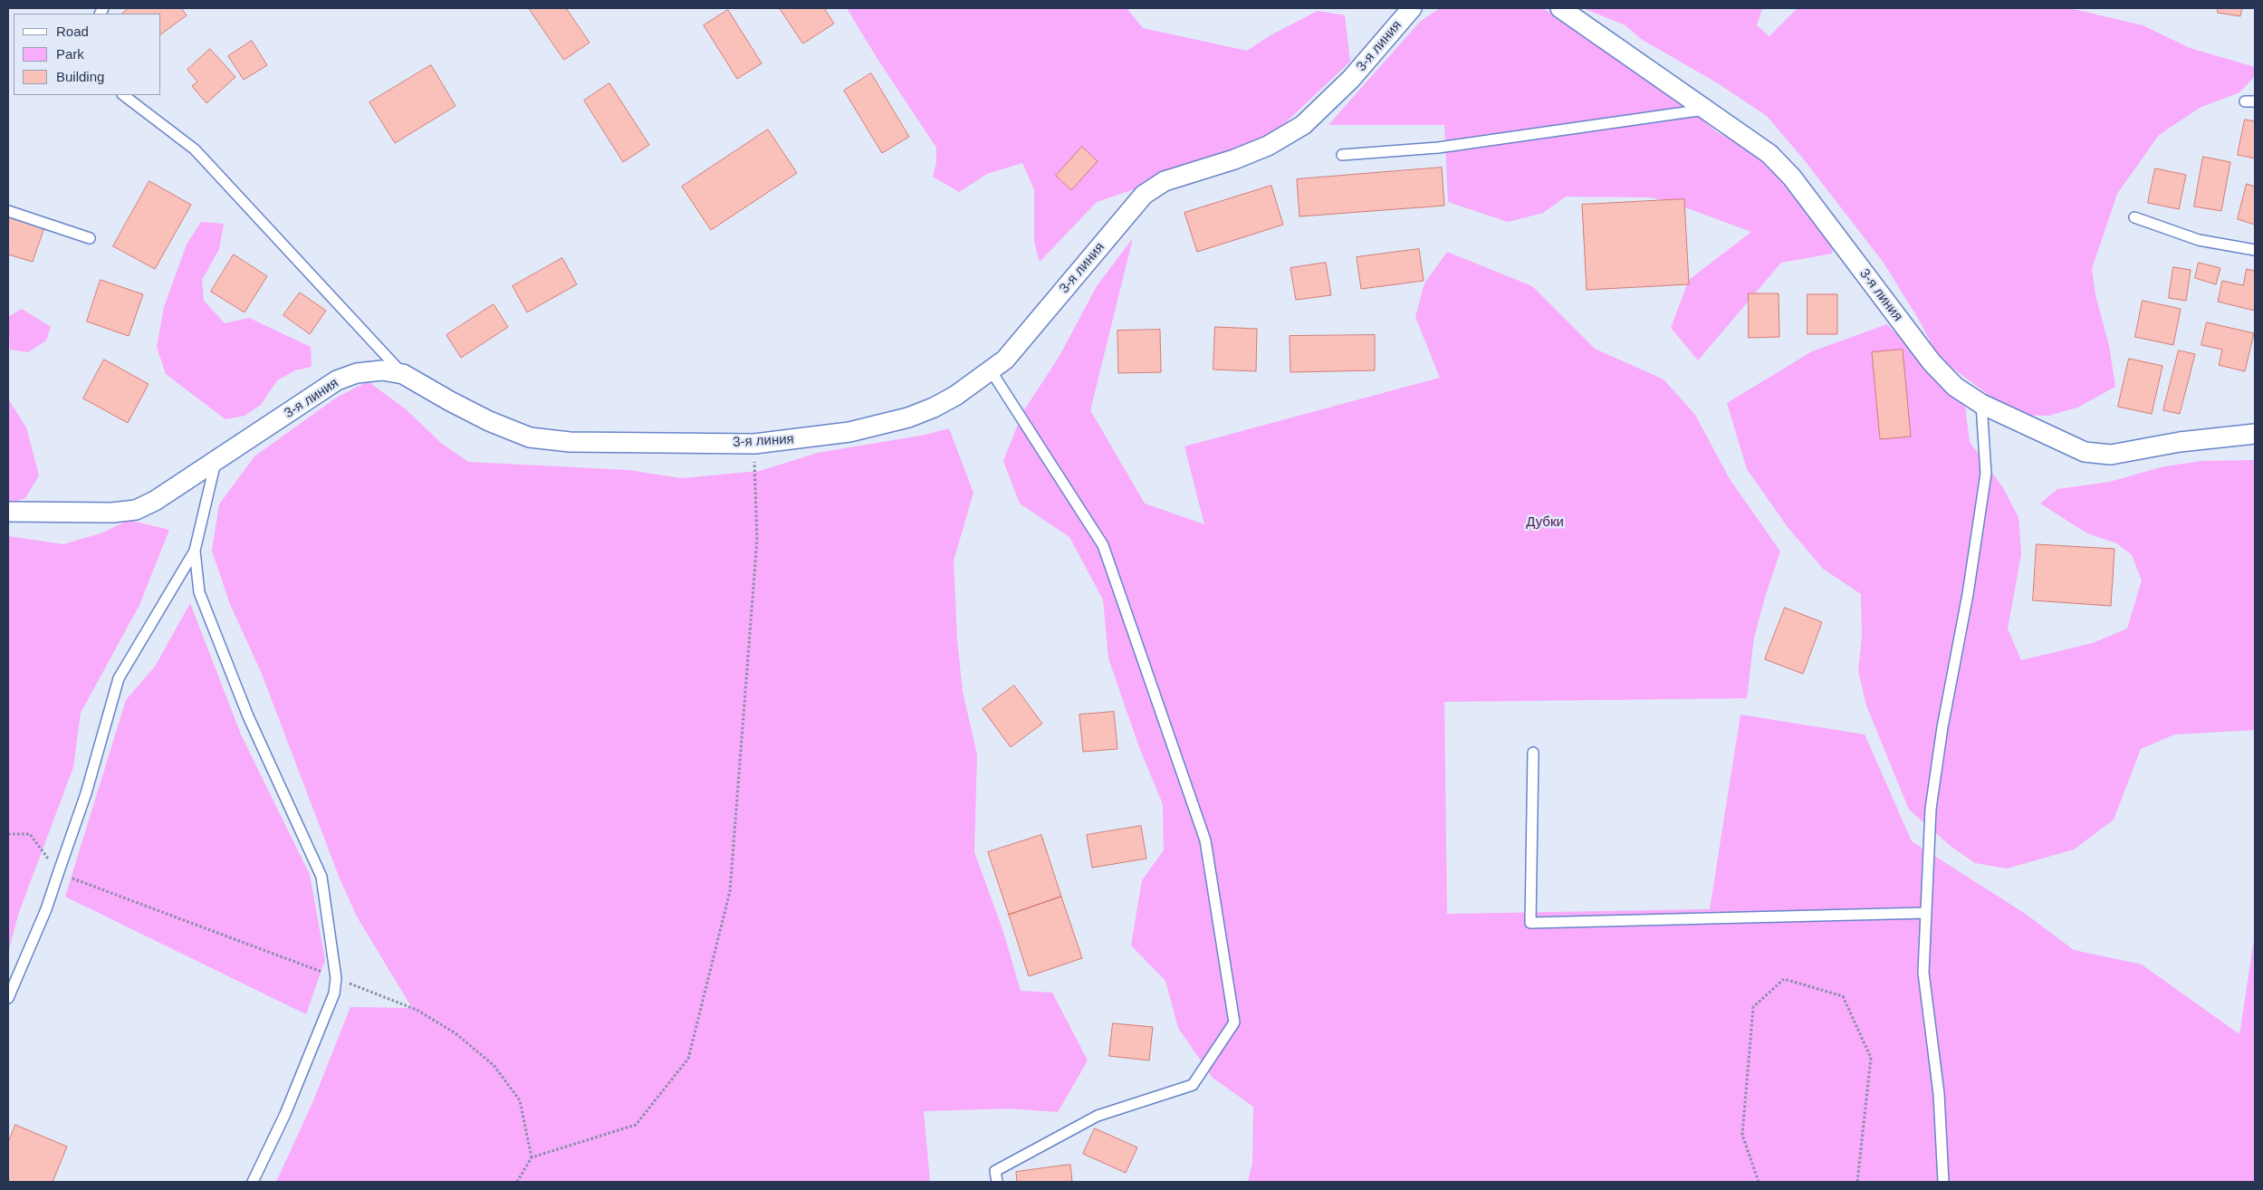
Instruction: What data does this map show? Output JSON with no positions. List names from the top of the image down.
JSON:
{
  "streets": {
    "street": ["3-я линия"]
  },
  "parks": ["Дубки"],
  "legend": ["Road", "Park", "Building"]
}
